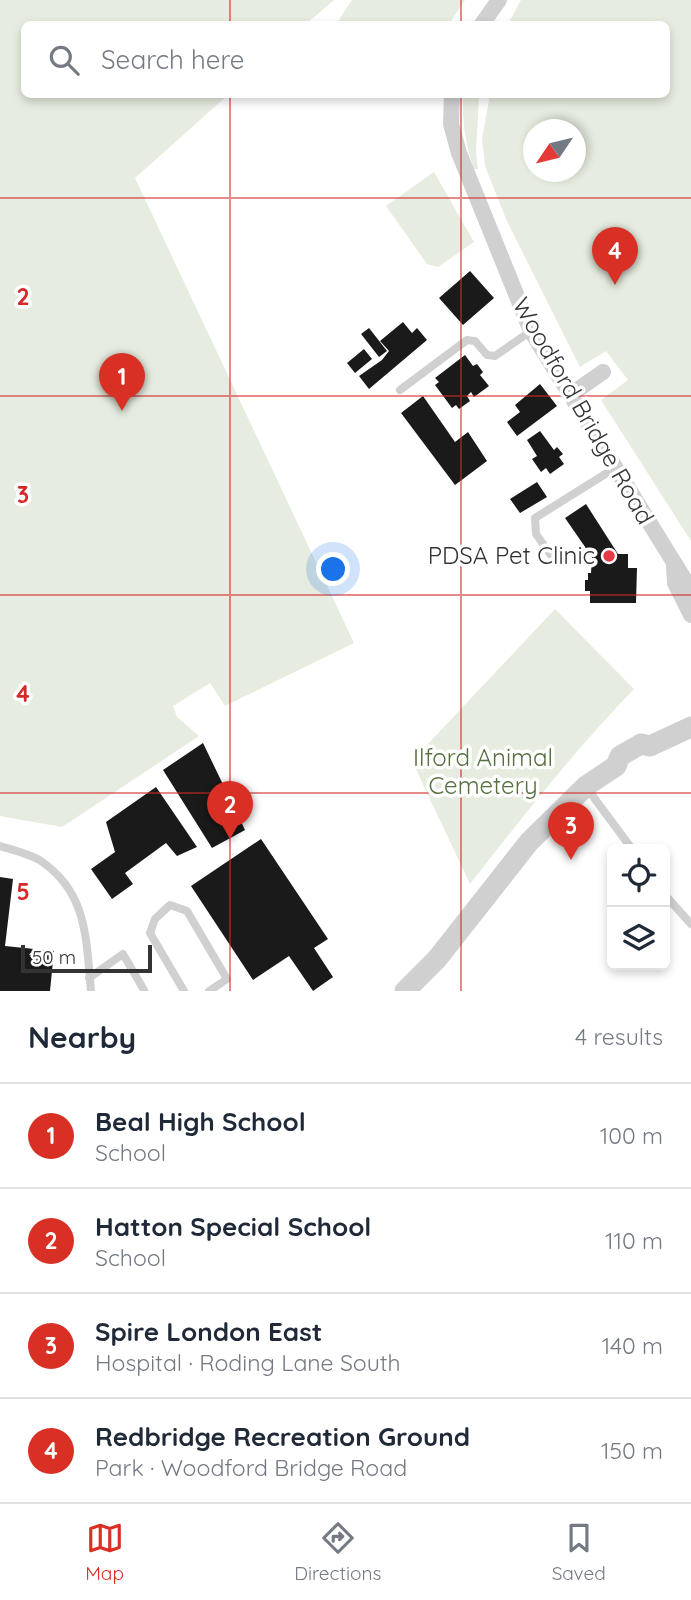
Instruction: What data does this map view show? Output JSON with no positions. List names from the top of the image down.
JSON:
{
  "streets": {
    "street": ["Woodford Bridge Road"]
  },
  "parks": ["Ilford Animal Cemetery"],
  "places": ["PDSA Pet Clinic"],
  "scale_bar": "50 m",
  "north": "bottom left",
  "page": {
    "search": "Search here",
    "pins": [
      "4",
      "1",
      "2",
      "3"
    ],
    "scale": "50 m",
    "heading": ["Nearby", "4 results"],
    "list": [
      {
        "mark": "1",
        "name": "Beal High School",
        "note": "School",
        "value": "100 m"
      },
      {
        "mark": "2",
        "name": "Hatton Special School",
        "note": "School",
        "value": "110 m"
      },
      {
        "mark": "3",
        "name": "Spire London East",
        "note": "Hospital · Roding Lane South",
        "value": "140 m"
      },
      {
        "mark": "4",
        "name": "Redbridge Recreation Ground",
        "note": "Park · Woodford Bridge Road",
        "value": "150 m"
      }
    ],
    "nav": ["Map", "Directions", "Saved"]
  },
  "grid": {
    "rows": [
      "2",
      "3",
      "4",
      "5"
    ]
  }
}
